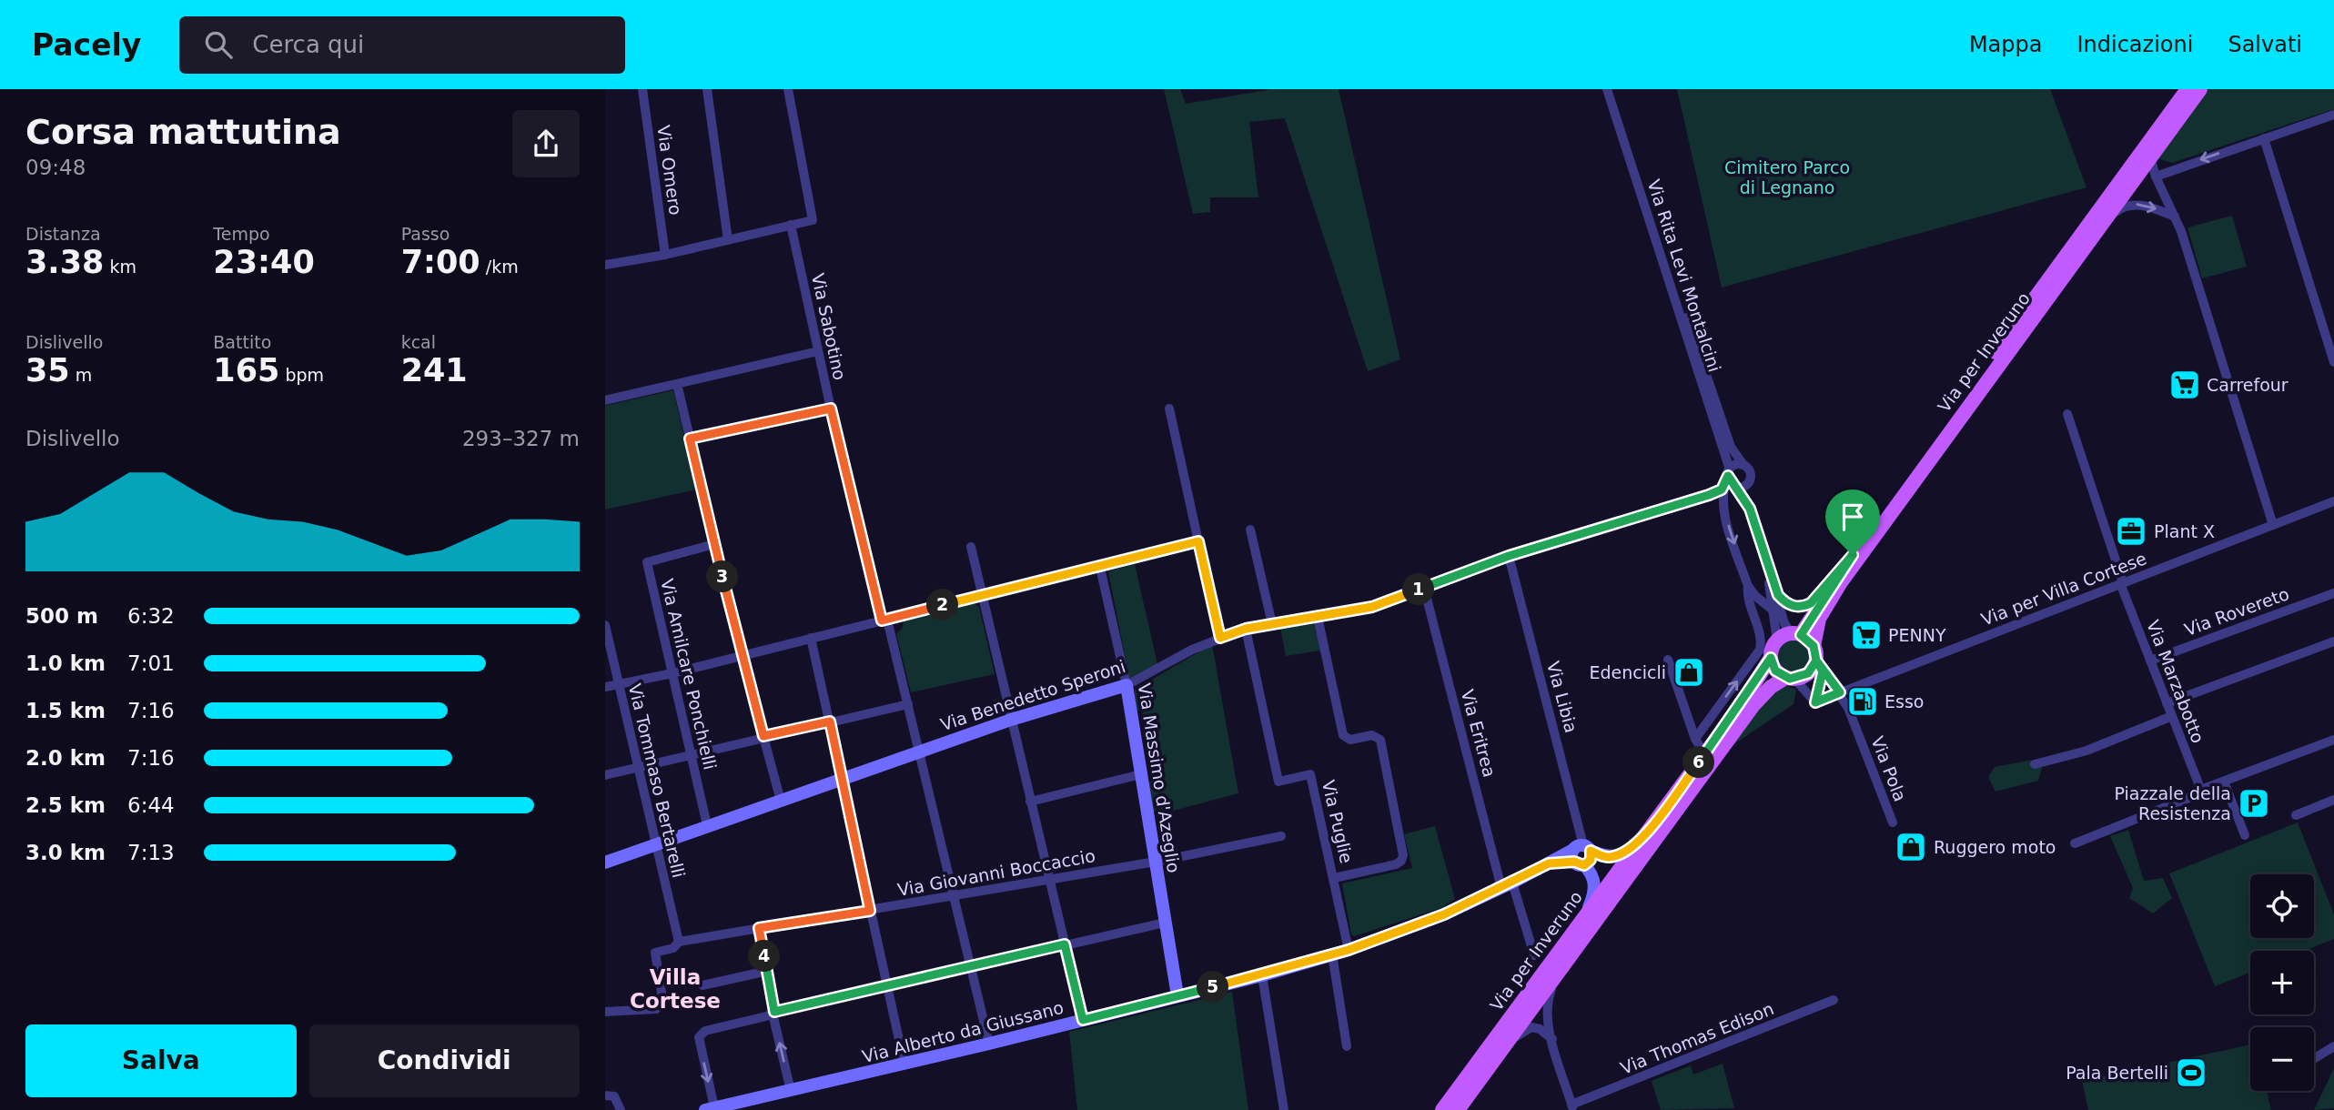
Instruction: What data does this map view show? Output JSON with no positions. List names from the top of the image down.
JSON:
{
  "streets": {
    "main road": ["Via per Inveruno"],
    "street": [
      "Via Omero",
      "Via Rita Levi Montalcini",
      "Via Sabotino",
      "Via per Villa Cortese",
      "Via Rovereto",
      "Via Amilcare Ponchielli",
      "Via Marzabotto",
      "Via Benedetto Speroni",
      "Via Libia",
      "Via Eritrea",
      "Via Pola",
      "Via Massimo d'Azeglio",
      "Via Tommaso Bertarelli",
      "Via Puglie",
      "Via Giovanni Boccaccio",
      "Via Alberto da Giussano",
      "Via Thomas Edison"
    ]
  },
  "crossings": [
    ["Via Rita Levi Montalcini", "Via per Inveruno"],
    ["Via Sabotino", "Via Benedetto Speroni"],
    ["Via Sabotino", "Via Giovanni Boccaccio"],
    ["Via Sabotino", "Via Alberto da Giussano"],
    ["Via per Inveruno", "Via Alberto da Giussano"],
    ["Via per Villa Cortese", "Via Marzabotto"],
    ["Via per Villa Cortese", "Via Pola"],
    ["Via Rovereto", "Via Marzabotto"],
    ["Via Amilcare Ponchielli", "Via Benedetto Speroni"],
    ["Via Benedetto Speroni", "Via Libia"],
    ["Via Benedetto Speroni", "Via Eritrea"],
    ["Via Benedetto Speroni", "Via Massimo d'Azeglio"],
    ["Via Benedetto Speroni", "Via Tommaso Bertarelli"],
    ["Via Benedetto Speroni", "Via Puglie"],
    ["Via Libia", "Via Alberto da Giussano"],
    ["Via Eritrea", "Via Alberto da Giussano"],
    ["Via Massimo d'Azeglio", "Via Giovanni Boccaccio"],
    ["Via Massimo d'Azeglio", "Via Alberto da Giussano"],
    ["Via Tommaso Bertarelli", "Via Giovanni Boccaccio"],
    ["Via Puglie", "Via Alberto da Giussano"]
  ],
  "districts": ["Villa Cortese"],
  "parks": ["Cimitero Parco di Legnano"],
  "places": {
    "supermarket": ["Carrefour", "PENNY"],
    "office": ["Plant X"],
    "shop": ["Edencicli", "Ruggero moto"],
    "fuel station": ["Esso"],
    "parking": ["Piazzale della Resistenza"],
    "sports": ["Pala Bertelli"]
  },
  "page": {
    "header": "Pacely",
    "search": "Cerca qui",
    "nav": ["Mappa", "Indicazioni", "Salvati"],
    "heading": ["Corsa mattutina", "09:48"],
    "stats": [
      ["Distanza", "3.38 km"],
      ["Tempo", "23:40"],
      ["Passo", "7:00 /km"],
      ["Dislivello", "35 m"],
      ["Battito", "165 bpm"],
      ["kcal", "241"]
    ],
    "chart": ["Dislivello", "293–327 m"],
    "pins": [
      "3",
      "1",
      "2",
      "6",
      "4",
      "5"
    ],
    "list": [
      {
        "name": "500 m",
        "note": "6:32"
      },
      {
        "name": "1.0 km",
        "note": "7:01"
      },
      {
        "name": "1.5 km",
        "note": "7:16"
      },
      {
        "name": "2.0 km",
        "note": "7:16"
      },
      {
        "name": "2.5 km",
        "note": "6:44"
      },
      {
        "name": "3.0 km",
        "note": "7:13"
      }
    ],
    "map_buttons": ["+", "−"],
    "buttons": ["Salva", "Condividi"]
  }
}
